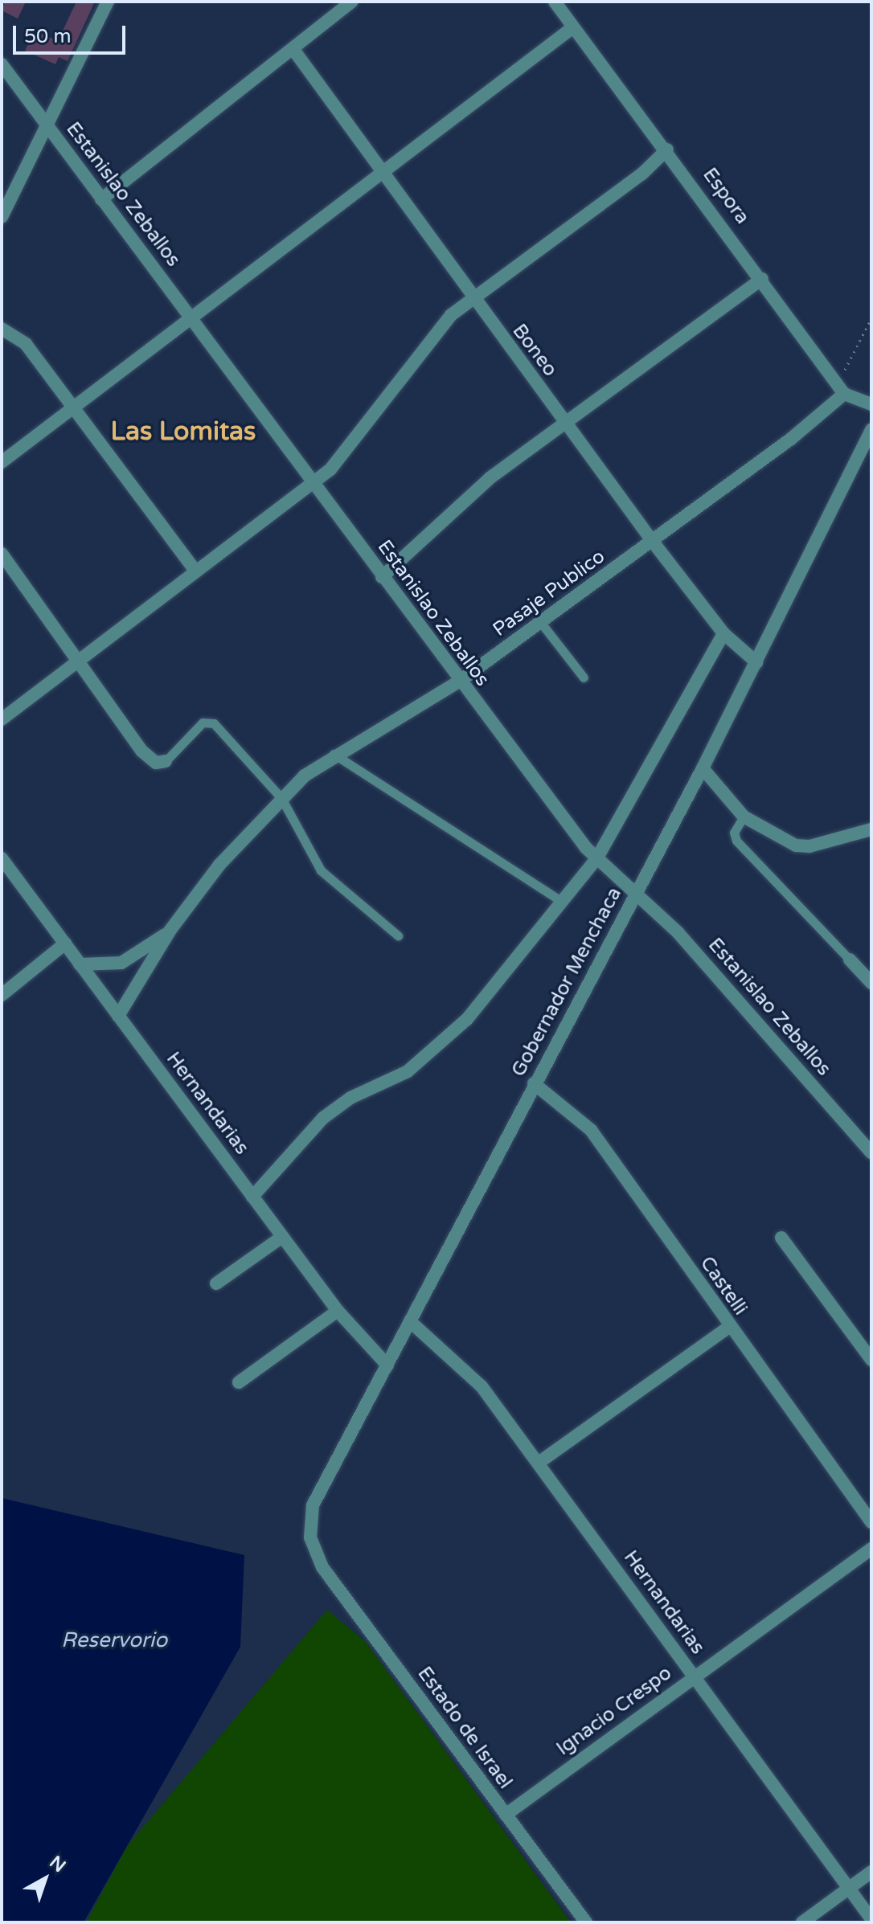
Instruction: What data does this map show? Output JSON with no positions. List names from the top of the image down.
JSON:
{
  "streets": {
    "street": [
      "Estanislao Zeballos",
      "Espora",
      "Boneo",
      "Pasaje Publico",
      "Gobernador Menchaca",
      "Hernandarias",
      "Castelli",
      "Ignacio Crespo",
      "Estado de Israel"
    ]
  },
  "crossings": [
    ["Estanislao Zeballos", "Pasaje Publico"],
    ["Estanislao Zeballos", "Gobernador Menchaca"],
    ["Espora", "Pasaje Publico"],
    ["Boneo", "Pasaje Publico"],
    ["Boneo", "Gobernador Menchaca"],
    ["Pasaje Publico", "Hernandarias"],
    ["Gobernador Menchaca", "Hernandarias"],
    ["Gobernador Menchaca", "Castelli"],
    ["Gobernador Menchaca", "Estado de Israel"],
    ["Hernandarias", "Ignacio Crespo"],
    ["Ignacio Crespo", "Estado de Israel"]
  ],
  "districts": ["Las Lomitas"],
  "water": ["Reservorio"],
  "scale_bar": "50 m",
  "north": "top right"
}
